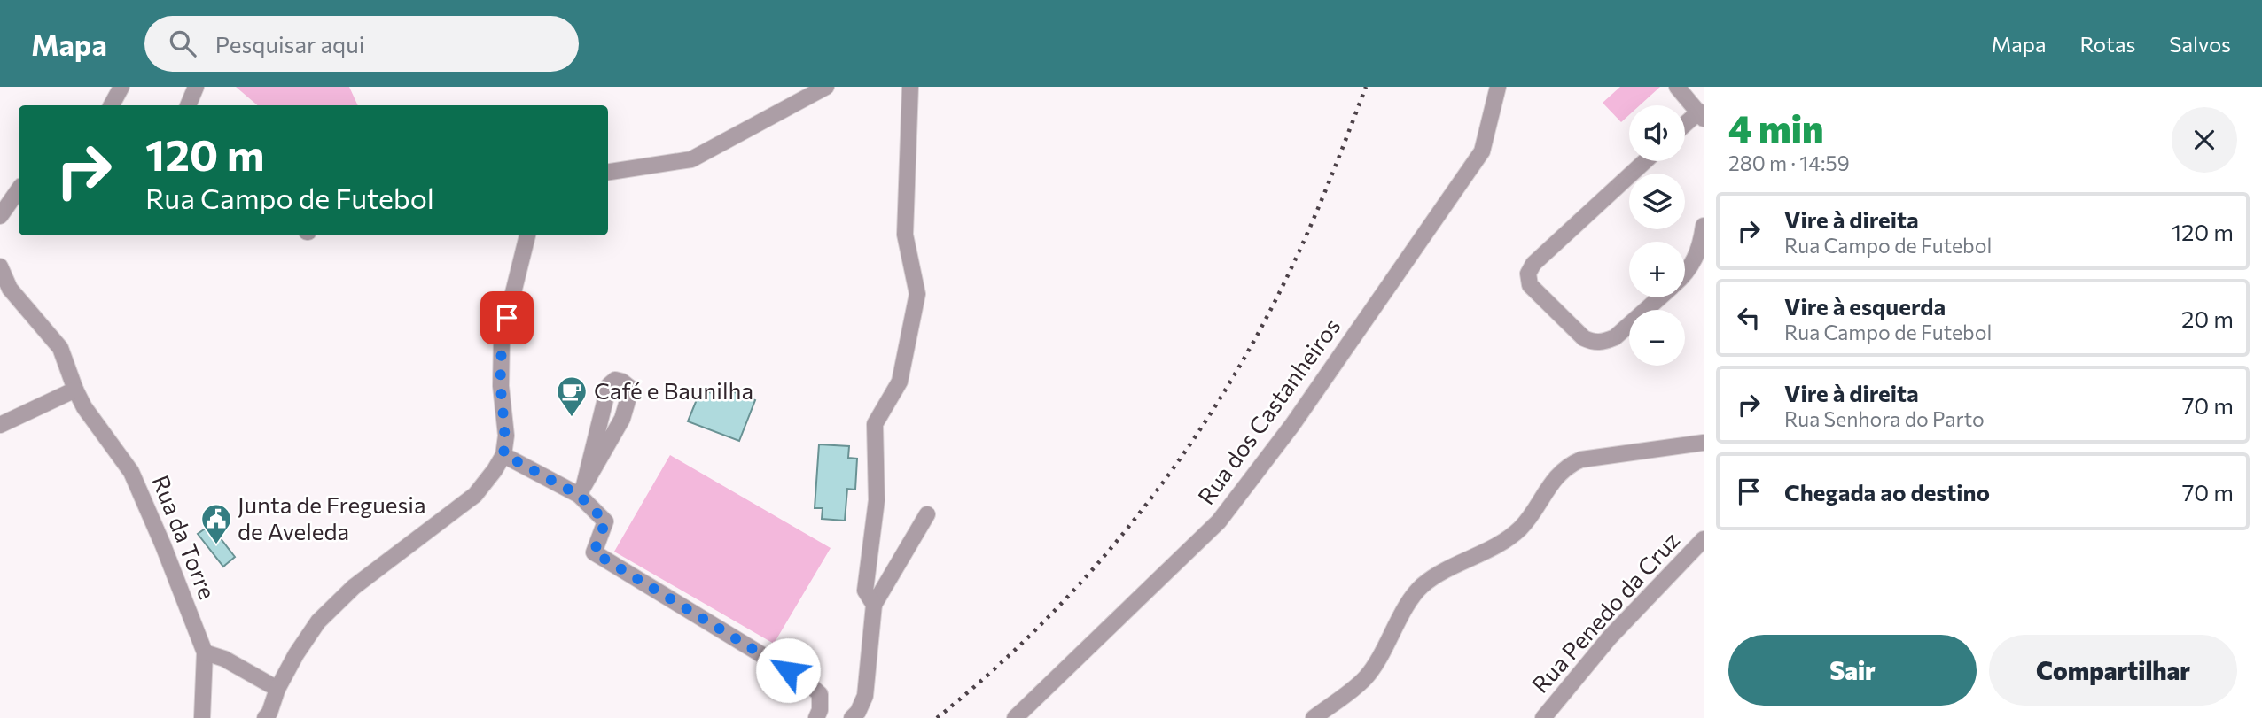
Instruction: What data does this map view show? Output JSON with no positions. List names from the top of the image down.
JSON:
{
  "streets": {
    "street": ["Rua dos Castanheiros", "Rua da Torre", "Rua Penedo da Cruz"]
  },
  "places": {
    "cafe": ["Café e Baunilha"],
    "public building": ["Junta de Freguesia de Aveleda"]
  },
  "page": {
    "header": "Mapa",
    "search": "Pesquisar aqui",
    "nav": ["Mapa", "Rotas", "Salvos"],
    "heading": ["4 min", "280 m · 14:59"],
    "map_buttons": ["+", "−"],
    "turn": ["120 m", "Rua Campo de Futebol"],
    "list": [
      {
        "name": "Vire à direita",
        "note": "Rua Campo de Futebol",
        "value": "120 m"
      },
      {
        "name": "Vire à esquerda",
        "note": "Rua Campo de Futebol",
        "value": "20 m"
      },
      {
        "name": "Vire à direita",
        "note": "Rua Senhora do Parto",
        "value": "70 m"
      },
      {
        "name": "Chegada ao destino",
        "value": "70 m"
      }
    ],
    "buttons": ["Sair", "Compartilhar"]
  }
}
